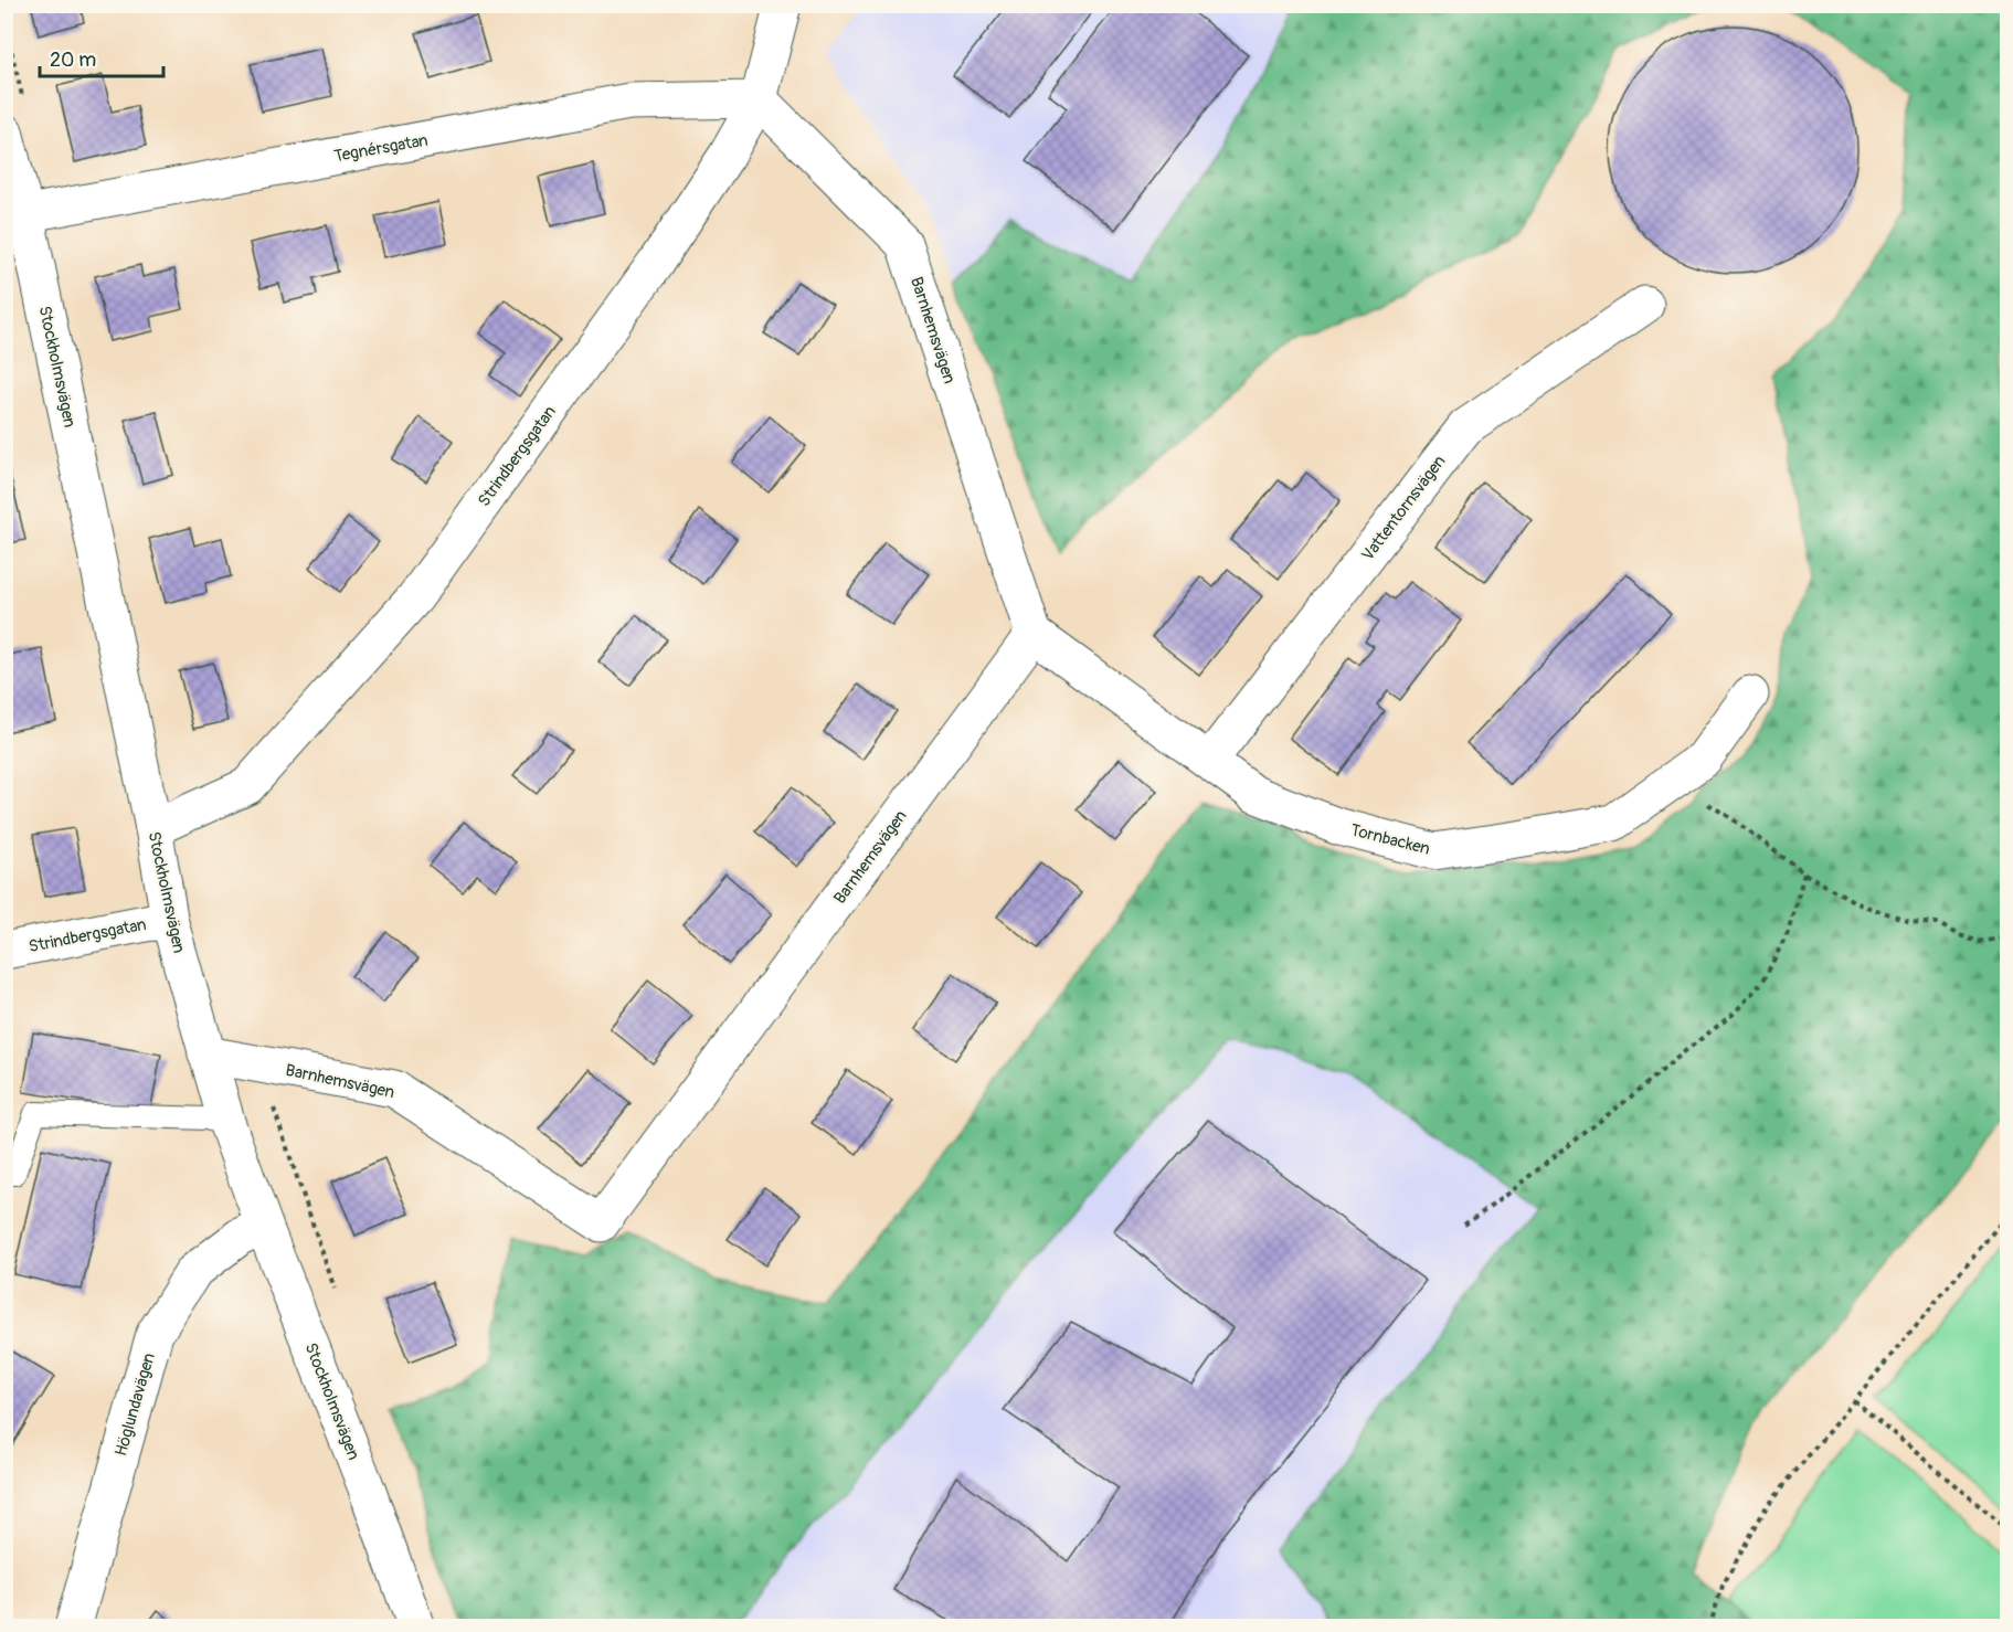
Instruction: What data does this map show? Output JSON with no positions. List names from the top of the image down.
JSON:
{
  "streets": {
    "street": [
      "Tegnérsgatan",
      "Barnhemsvägen",
      "Stockholmsvägen",
      "Strindbergsgatan",
      "Vattentornsvägen",
      "Tornbacken",
      "Höglundavägen"
    ]
  },
  "crossings": [
    ["Tegnérsgatan", "Barnhemsvägen"],
    ["Tegnérsgatan", "Stockholmsvägen"],
    ["Tegnérsgatan", "Strindbergsgatan"],
    ["Barnhemsvägen", "Stockholmsvägen"],
    ["Barnhemsvägen", "Strindbergsgatan"],
    ["Barnhemsvägen", "Tornbacken"],
    ["Stockholmsvägen", "Strindbergsgatan"],
    ["Stockholmsvägen", "Höglundavägen"],
    ["Vattentornsvägen", "Tornbacken"]
  ],
  "scale_bar": "20 m"
}
